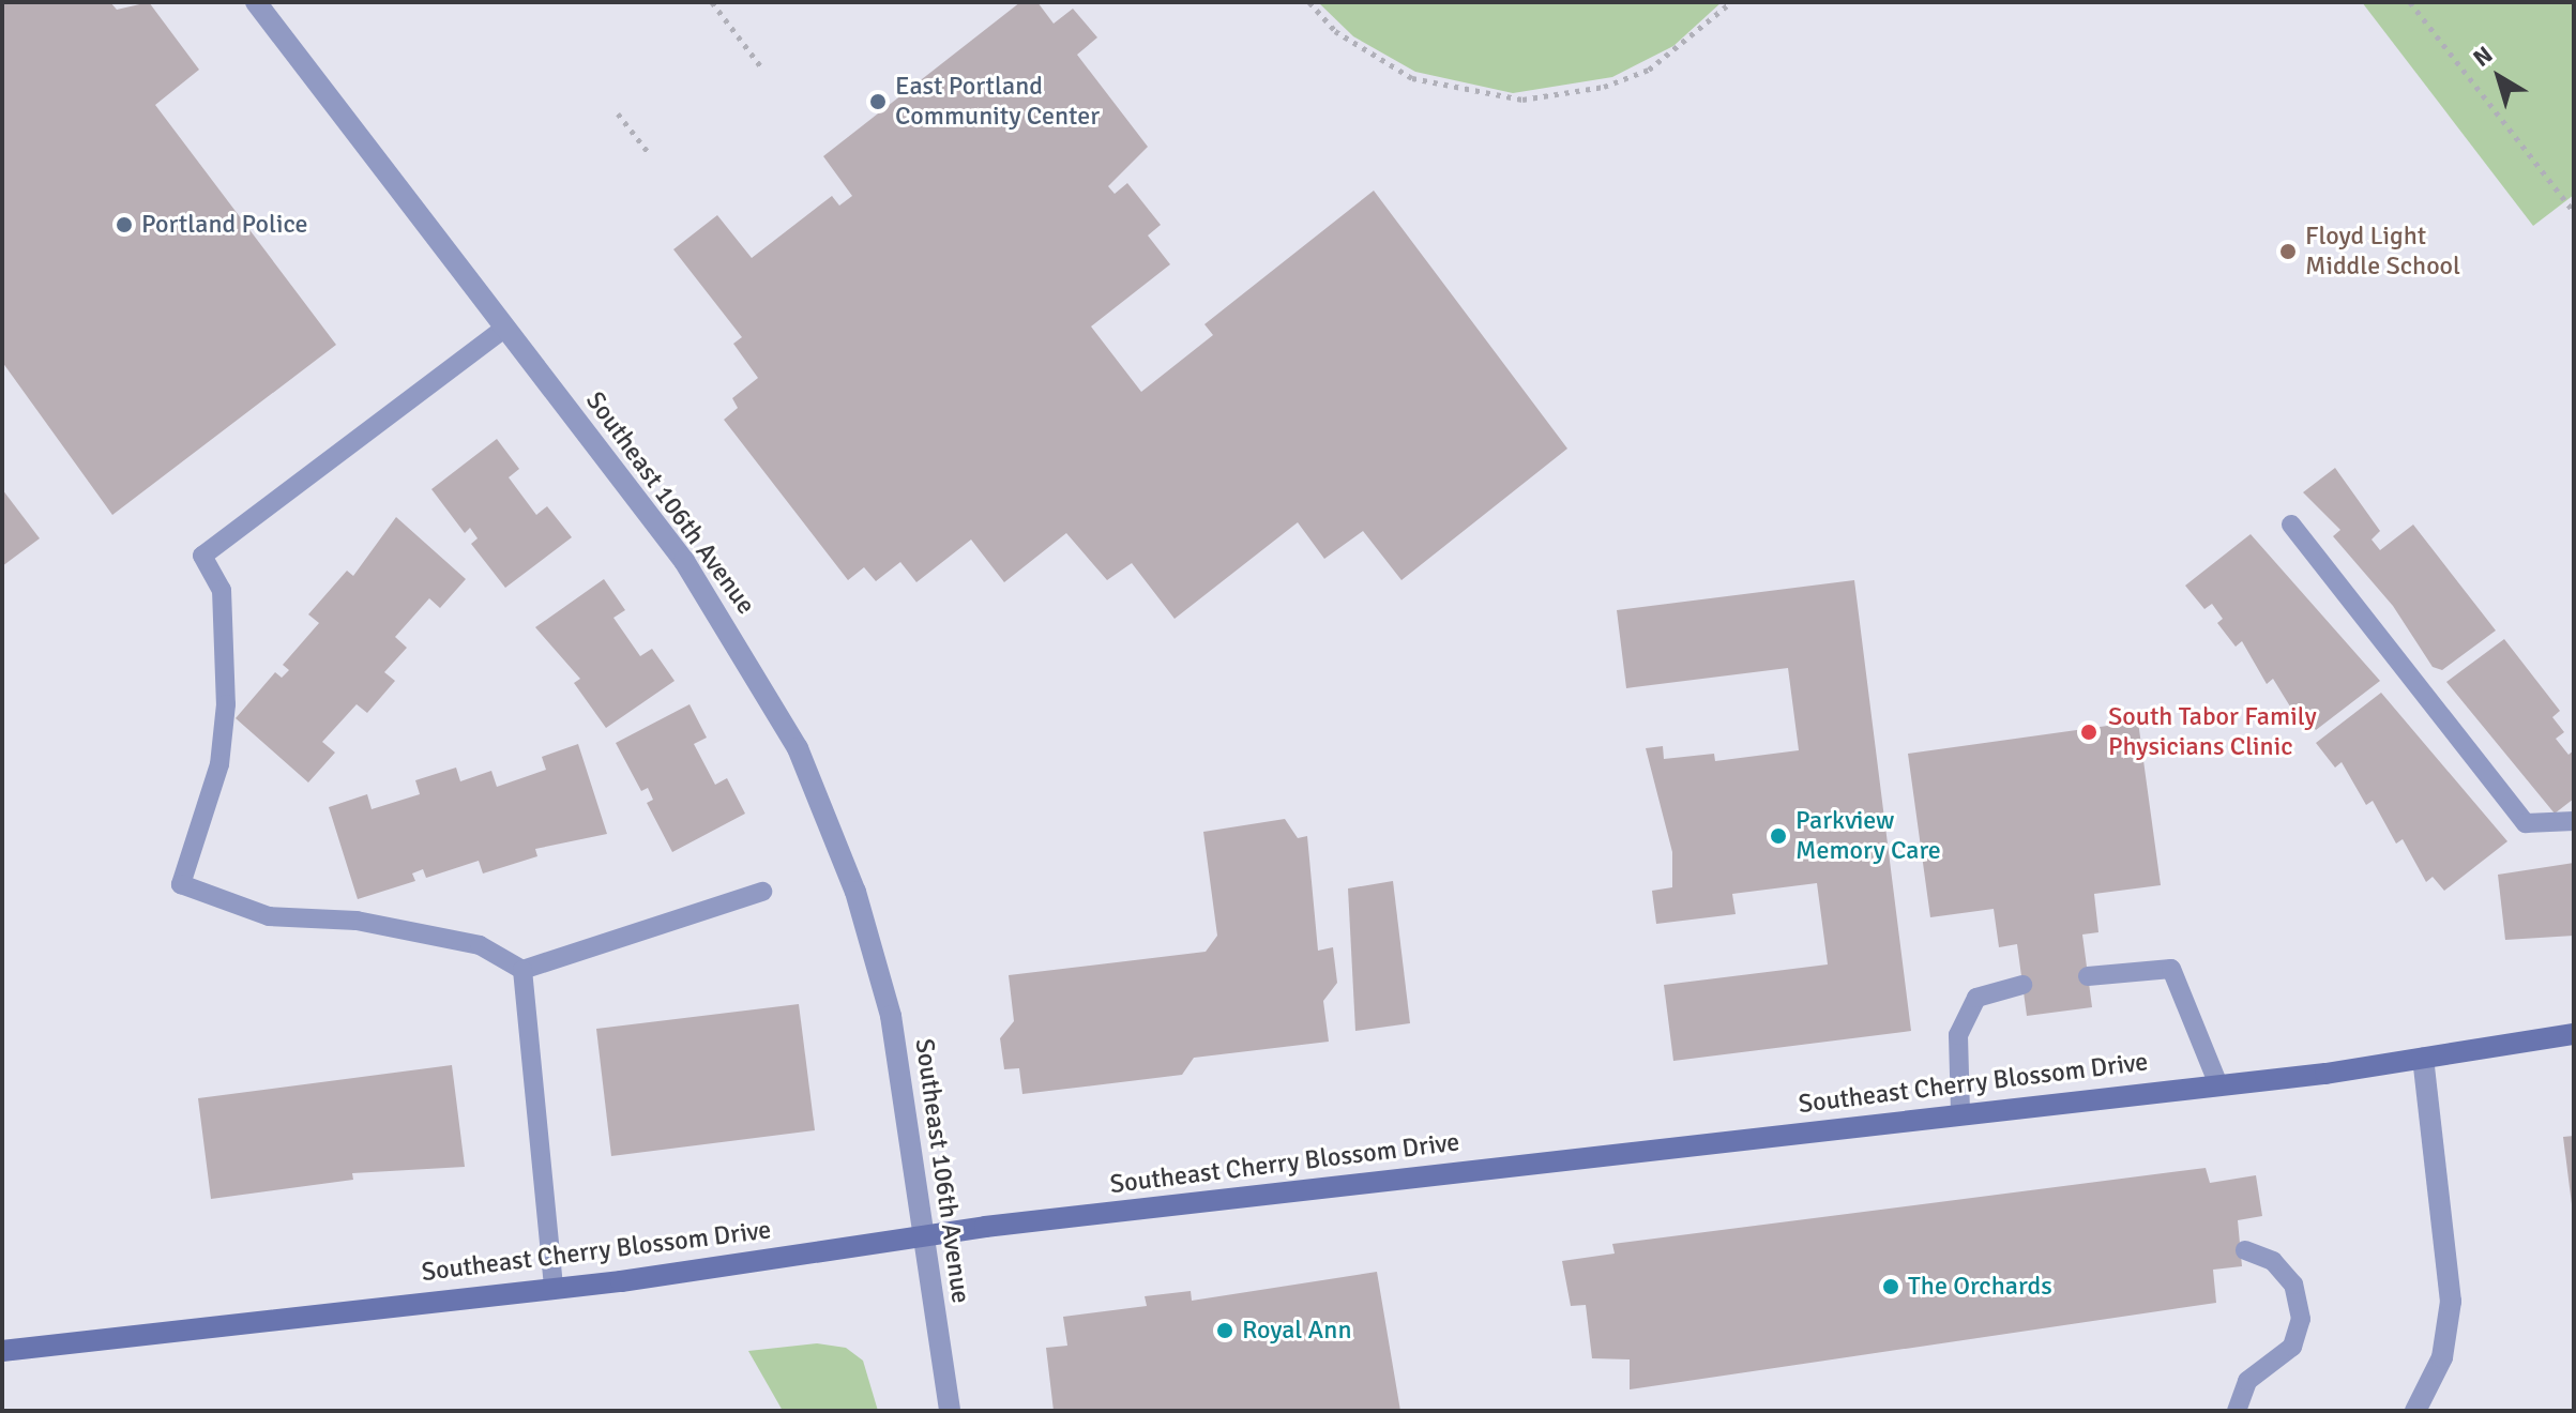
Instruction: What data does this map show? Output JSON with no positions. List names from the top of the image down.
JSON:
{
  "streets": {
    "main road": ["Southeast Cherry Blossom Drive"],
    "street": ["Southeast 106th Avenue"]
  },
  "crossings": [
    ["Southeast 106th Avenue", "Southeast Cherry Blossom Drive"]
  ],
  "places": [
    "East Portland Community Center",
    "Portland Police",
    "Floyd Light Middle School",
    "South Tabor Family Physicians Clinic",
    "Parkview Memory Care",
    "The Orchards",
    "Royal Ann"
  ],
  "north": "top left"
}
